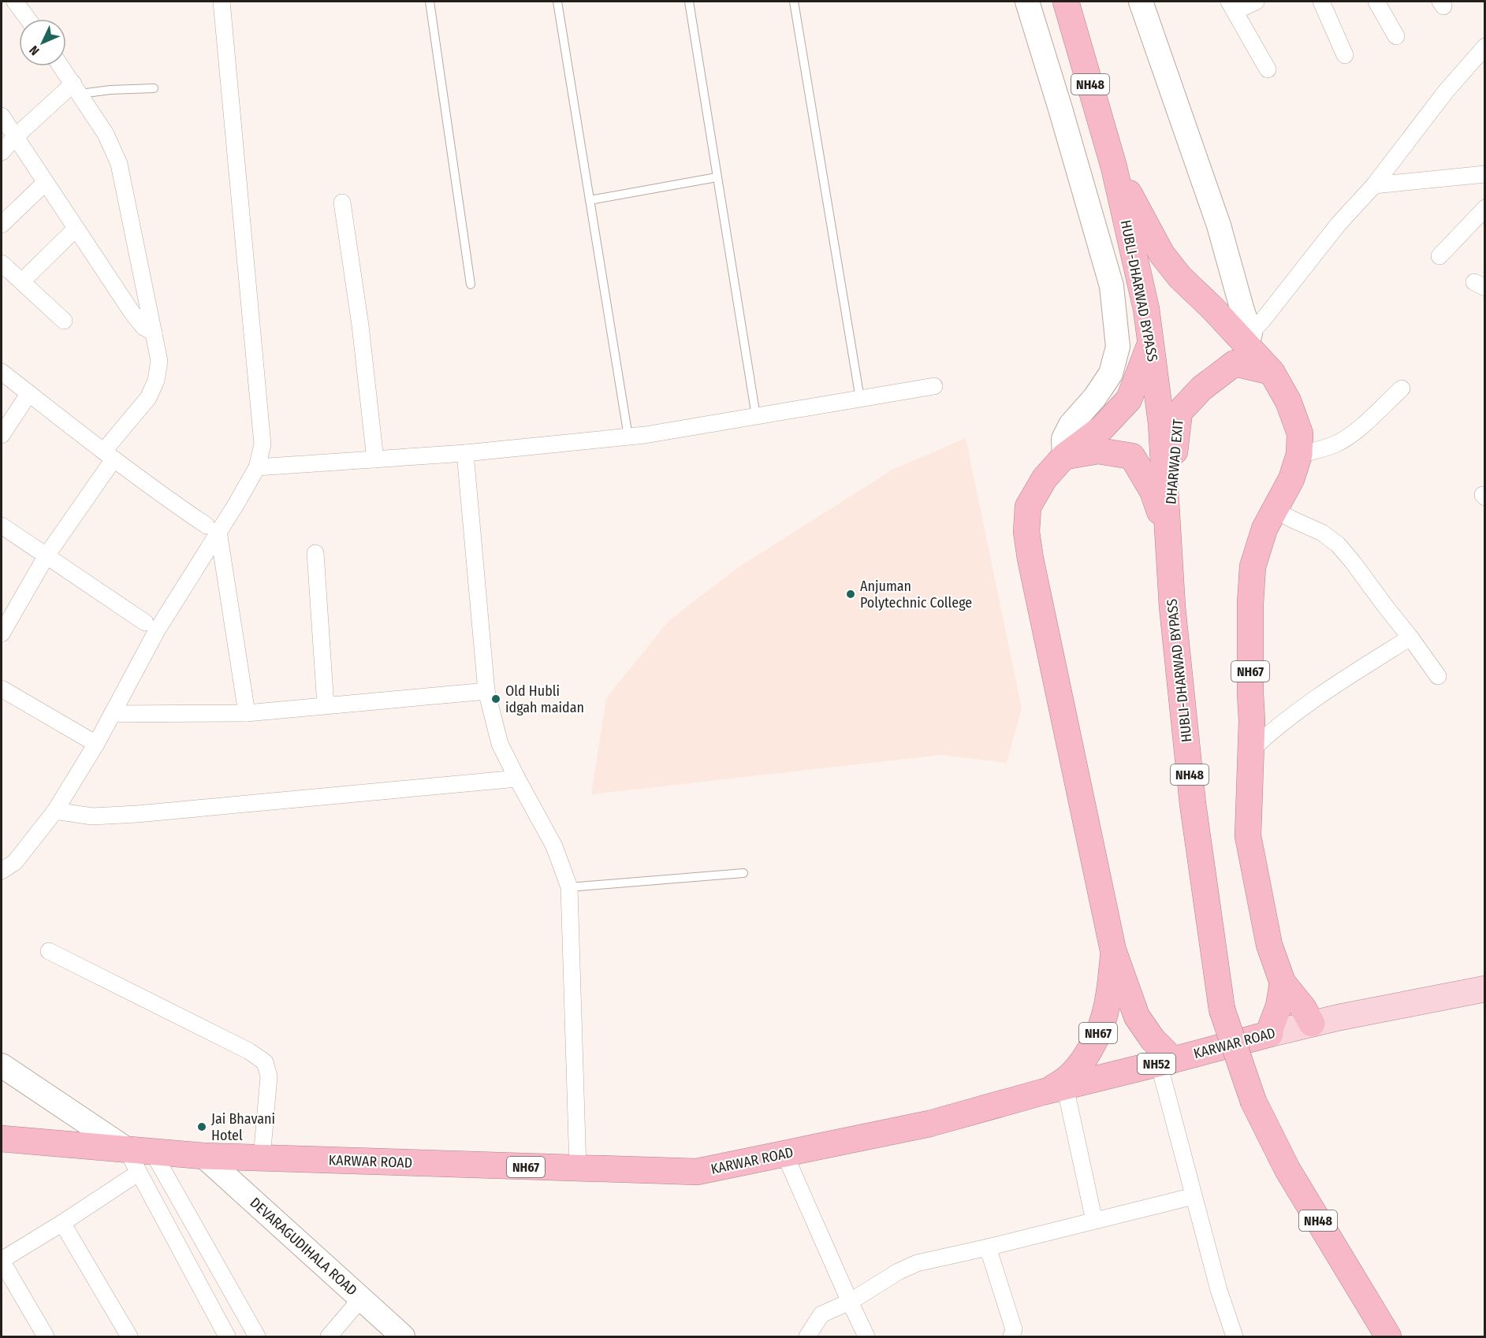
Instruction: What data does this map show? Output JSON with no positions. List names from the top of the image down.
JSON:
{
  "streets": {
    "highway": [
      "NH48",
      "HUBLI-DHARWAD BYPASS",
      "DHARWAD EXIT",
      "NH67",
      "KARWAR ROAD",
      "NH52"
    ],
    "street": ["DEVARAGUDIHALA ROAD"]
  },
  "crossings": [
    ["HUBLI-DHARWAD BYPASS", "DHARWAD EXIT"],
    ["DHARWAD EXIT", "NH67"],
    ["NH67", "KARWAR ROAD"],
    ["KARWAR ROAD", "DEVARAGUDIHALA ROAD"]
  ],
  "places": ["Anjuman Polytechnic College", "Old Hubli idgah maidan", "Jai Bhavani Hotel"],
  "north": "bottom left"
}
